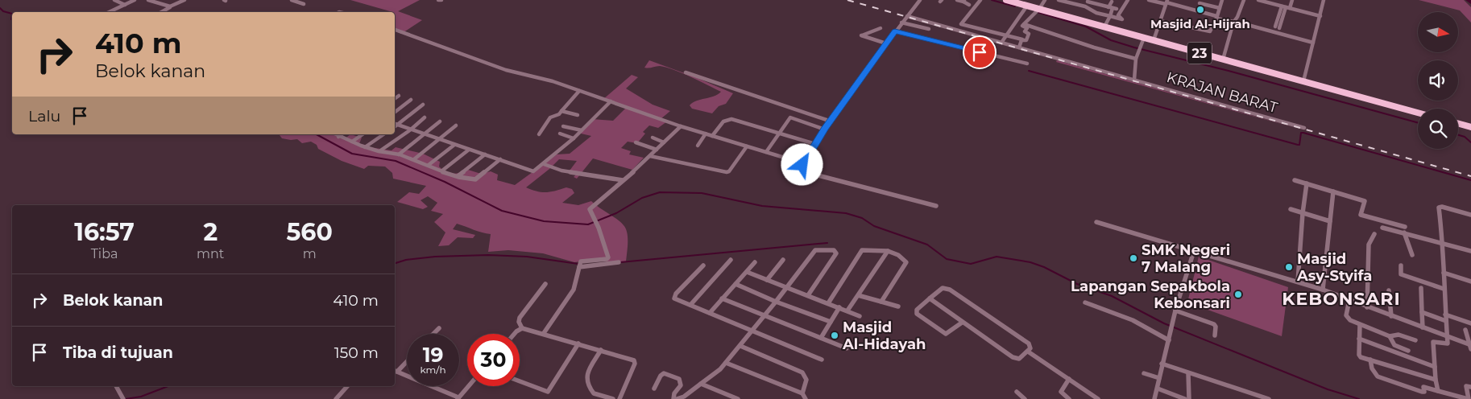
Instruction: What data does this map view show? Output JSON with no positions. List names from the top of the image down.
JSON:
{
  "streets": {
    "highway": ["23"],
    "street": ["KRAJAN BARAT"]
  },
  "districts": ["KEBONSARI"],
  "places": [
    "Masjid Al-Hijrah",
    "SMK Negeri 7 Malang",
    "Masjid Asy-Styifa",
    "Lapangan Sepakbola Kebonsari",
    "Masjid Al-Hidayah"
  ],
  "north": "right",
  "page": {
    "turn": ["410 m", "Belok kanan"],
    "then": "Lalu",
    "eta": [
      "16:57",
      "Tiba",
      "2",
      "mnt",
      "560",
      "m"
    ],
    "list": [
      {
        "name": "Belok kanan",
        "value": "410 m"
      },
      {
        "name": "Tiba di tujuan",
        "value": "150 m"
      }
    ],
    "speed": "19 km/h",
    "limit": "30"
  }
}
